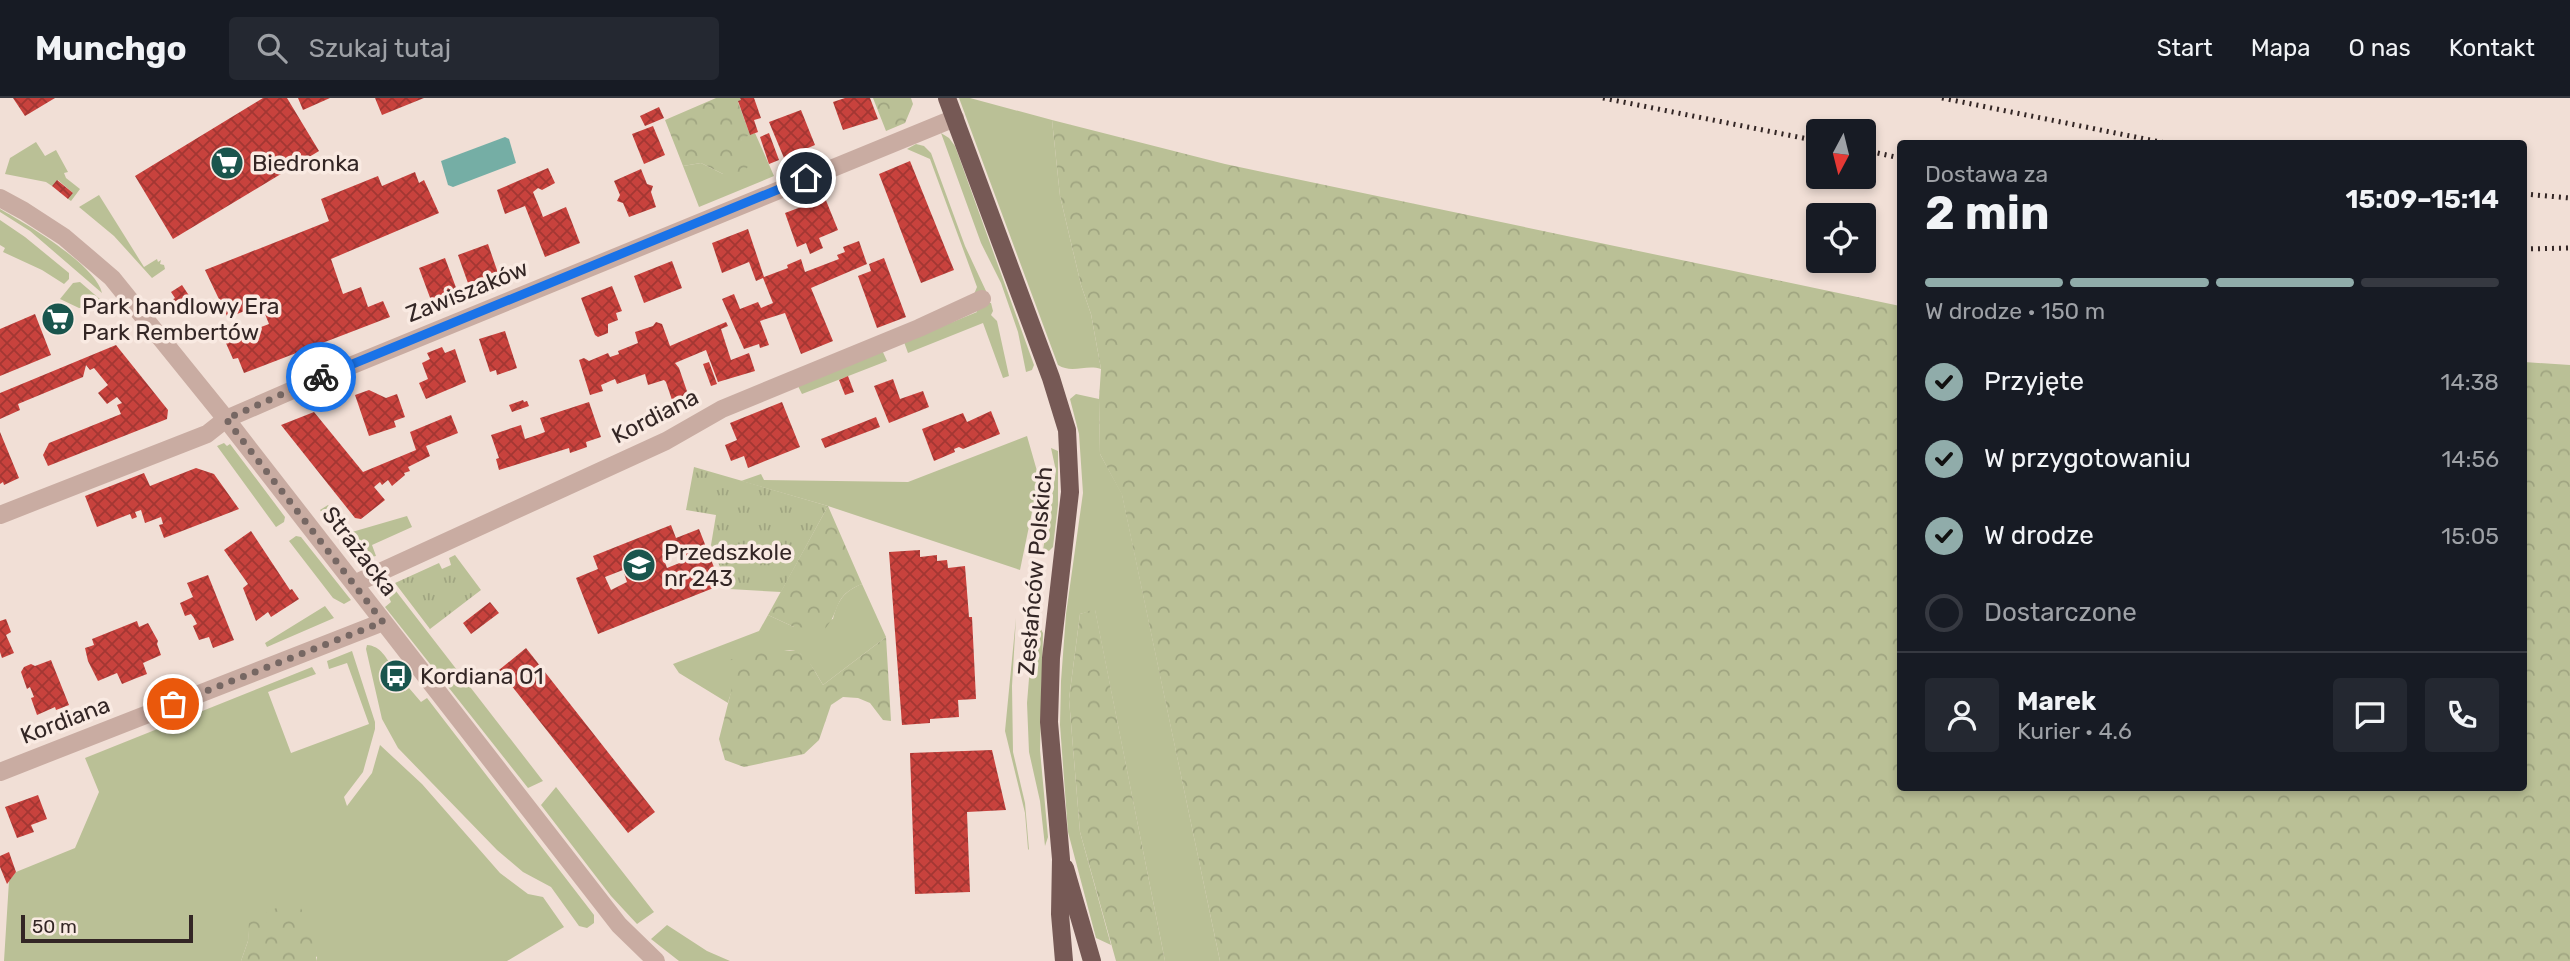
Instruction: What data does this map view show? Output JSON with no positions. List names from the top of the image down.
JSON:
{
  "streets": {
    "main road": ["Zesłańców Polskich"],
    "street": ["Zawiszaków", "Kordiana", "Strażacka"]
  },
  "crossings": [
    ["Zawiszaków", "Strażacka"],
    ["Zawiszaków", "Zesłańców Polskich"],
    ["Kordiana", "Strażacka"]
  ],
  "places": {
    "supermarket": ["Biedronka", "Park handlowy Era Park Rembertów"],
    "school or university": ["Przedszkole nr 243"],
    "bus stop": ["Kordiana 01"]
  },
  "scale_bar": "50 m",
  "north": "bottom",
  "page": {
    "header": "Munchgo",
    "search": "Szukaj tutaj",
    "nav": [
      "Start",
      "Mapa",
      "O nas",
      "Kontakt"
    ],
    "heading": ["2 min", "Dostawa za", "15:09–15:14"],
    "panel": ["Marek", "Kurier · 4.6"],
    "bar": "W drodze · 150 m",
    "list": [
      ["Przyjęte", "14:38"],
      ["W przygotowaniu", "14:56"],
      ["W drodze", "15:05"],
      "Dostarczone"
    ],
    "scale": "50 m"
  }
}
